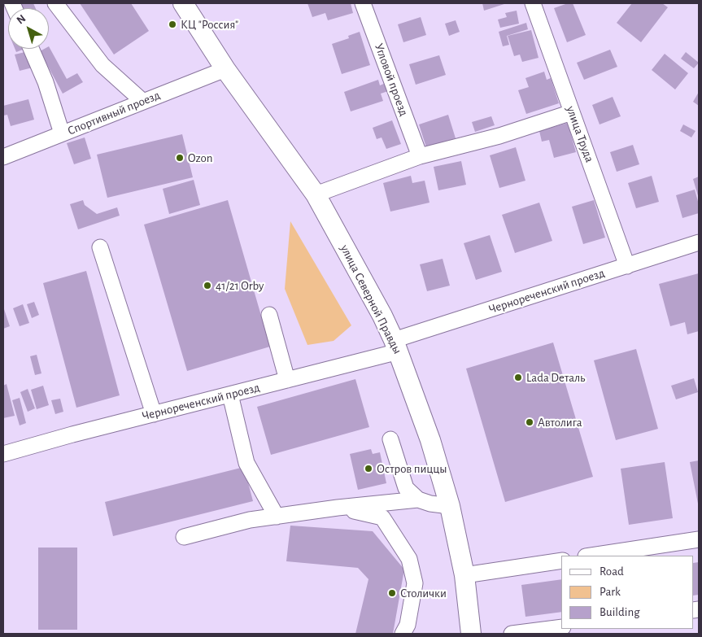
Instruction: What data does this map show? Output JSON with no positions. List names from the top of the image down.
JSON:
{
  "streets": {
    "main road": ["улица Северной Правды"],
    "street": [
      "Угловой проезд",
      "Спортивный проезд",
      "улица Труда",
      "Чернореченский проезд"
    ]
  },
  "crossings": [
    ["Спортивный проезд", "улица Северной Правды"],
    ["улица Труда", "Чернореченский проезд"],
    ["Чернореченский проезд", "улица Северной Правды"]
  ],
  "places": [
    "КЦ \"Россия\"",
    "Ozon",
    "41/21 Orby",
    "Lada Dеталь",
    "Автолига",
    "Остров пиццы",
    "Столички"
  ],
  "legend": ["Road", "Park", "Building"],
  "north": "top left"
}
